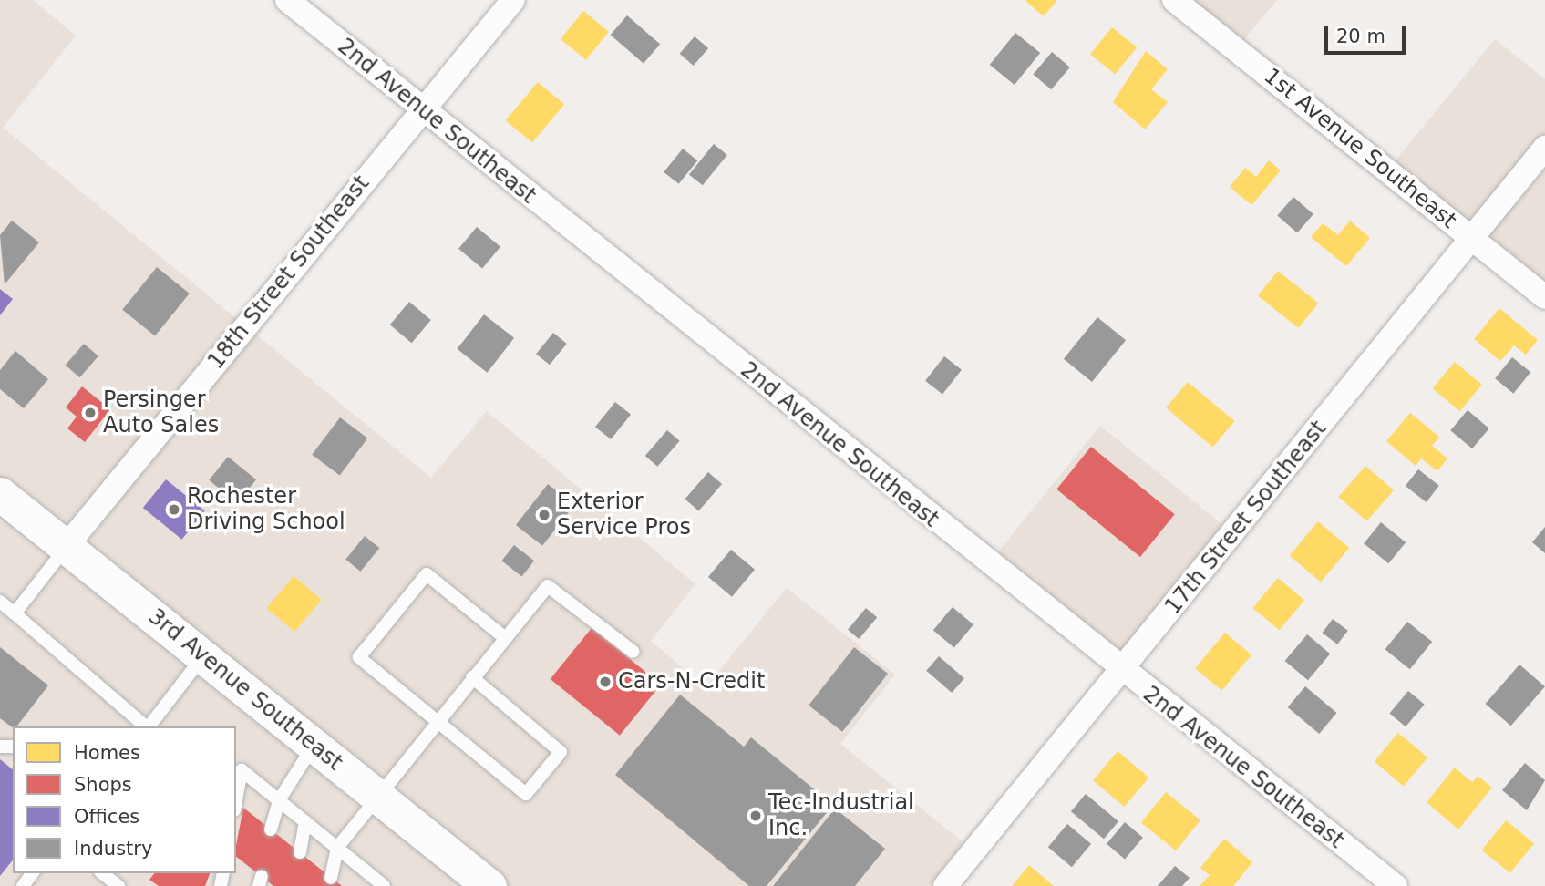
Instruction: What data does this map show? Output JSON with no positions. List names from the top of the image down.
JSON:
{
  "streets": {
    "main road": ["3rd Avenue Southeast"],
    "street": [
      "2nd Avenue Southeast",
      "1st Avenue Southeast",
      "18th Street Southeast",
      "17th Street Southeast"
    ]
  },
  "crossings": [
    ["2nd Avenue Southeast", "18th Street Southeast"],
    ["2nd Avenue Southeast", "17th Street Southeast"],
    ["1st Avenue Southeast", "17th Street Southeast"],
    ["18th Street Southeast", "3rd Avenue Southeast"]
  ],
  "places": [
    "Persinger Auto Sales",
    "Rochester Driving School",
    "Exterior Service Pros",
    "Cars-N-Credit",
    "Tec-Industrial Inc."
  ],
  "legend": [
    "Homes",
    "Shops",
    "Offices",
    "Industry"
  ],
  "scale_bar": "20 m"
}
